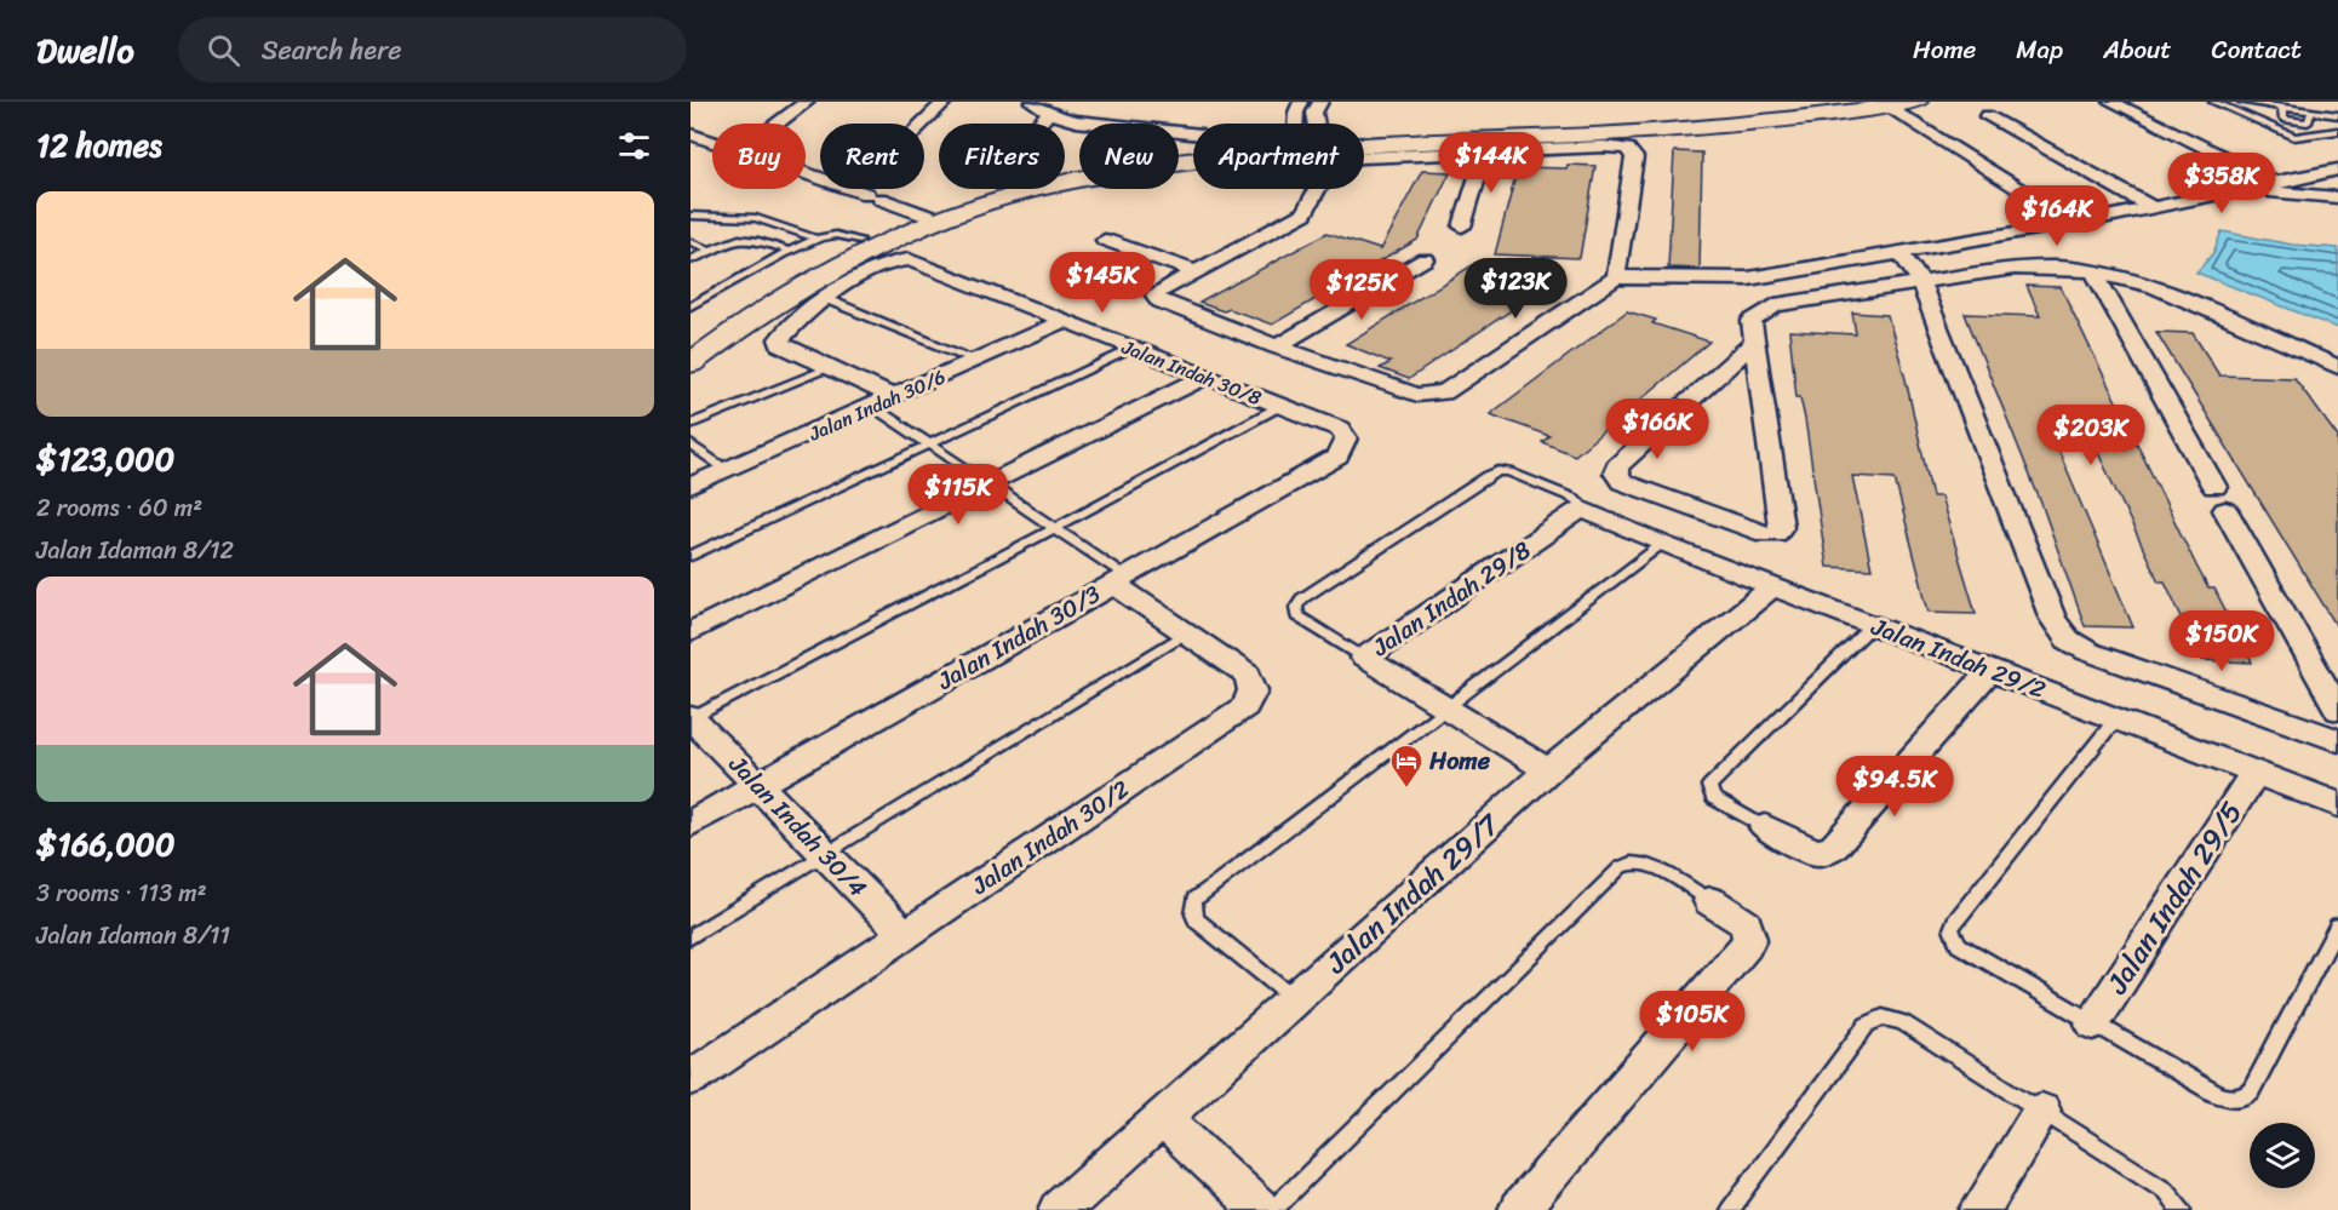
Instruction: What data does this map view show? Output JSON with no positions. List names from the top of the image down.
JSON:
{
  "streets": {
    "street": [
      "Jalan Indah 30/8",
      "Jalan Indah 30/6",
      "Jalan Indah 29/8",
      "Jalan Indah 30/3",
      "Jalan Indah 29/2",
      "Jalan Indah 30/4",
      "Jalan Indah 30/2",
      "Jalan Indah 29/7",
      "Jalan Indah 29/5"
    ]
  },
  "crossings": [
    ["Jalan Indah 30/8", "Jalan Indah 30/6"],
    ["Jalan Indah 30/8", "Jalan Indah 30/3"],
    ["Jalan Indah 29/8", "Jalan Indah 29/2"],
    ["Jalan Indah 29/8", "Jalan Indah 29/7"],
    ["Jalan Indah 30/3", "Jalan Indah 30/4"],
    ["Jalan Indah 30/3", "Jalan Indah 30/2"],
    ["Jalan Indah 29/2", "Jalan Indah 29/7"],
    ["Jalan Indah 29/2", "Jalan Indah 29/5"],
    ["Jalan Indah 30/4", "Jalan Indah 30/2"]
  ],
  "places": {
    "hotel": ["Home"]
  },
  "page": {
    "header": "Dwello",
    "search": "Search here",
    "nav": [
      "Home",
      "Map",
      "About",
      "Contact"
    ],
    "heading": "12 homes",
    "chip": [
      "Buy",
      "Rent",
      "Filters",
      "New",
      "Apartment"
    ],
    "price": [
      "$144K",
      "$358K",
      "$164K",
      "$145K",
      "$123K",
      "$125K",
      "$166K",
      "$203K",
      "$115K",
      "$150K",
      "$94.5K",
      "$105K"
    ],
    "list": [
      {
        "name": "$123,000",
        "note": "2 rooms · 60 m² · Jalan Idaman 8/12"
      },
      {
        "name": "$166,000",
        "note": "3 rooms · 113 m² · Jalan Idaman 8/11"
      }
    ]
  }
}
